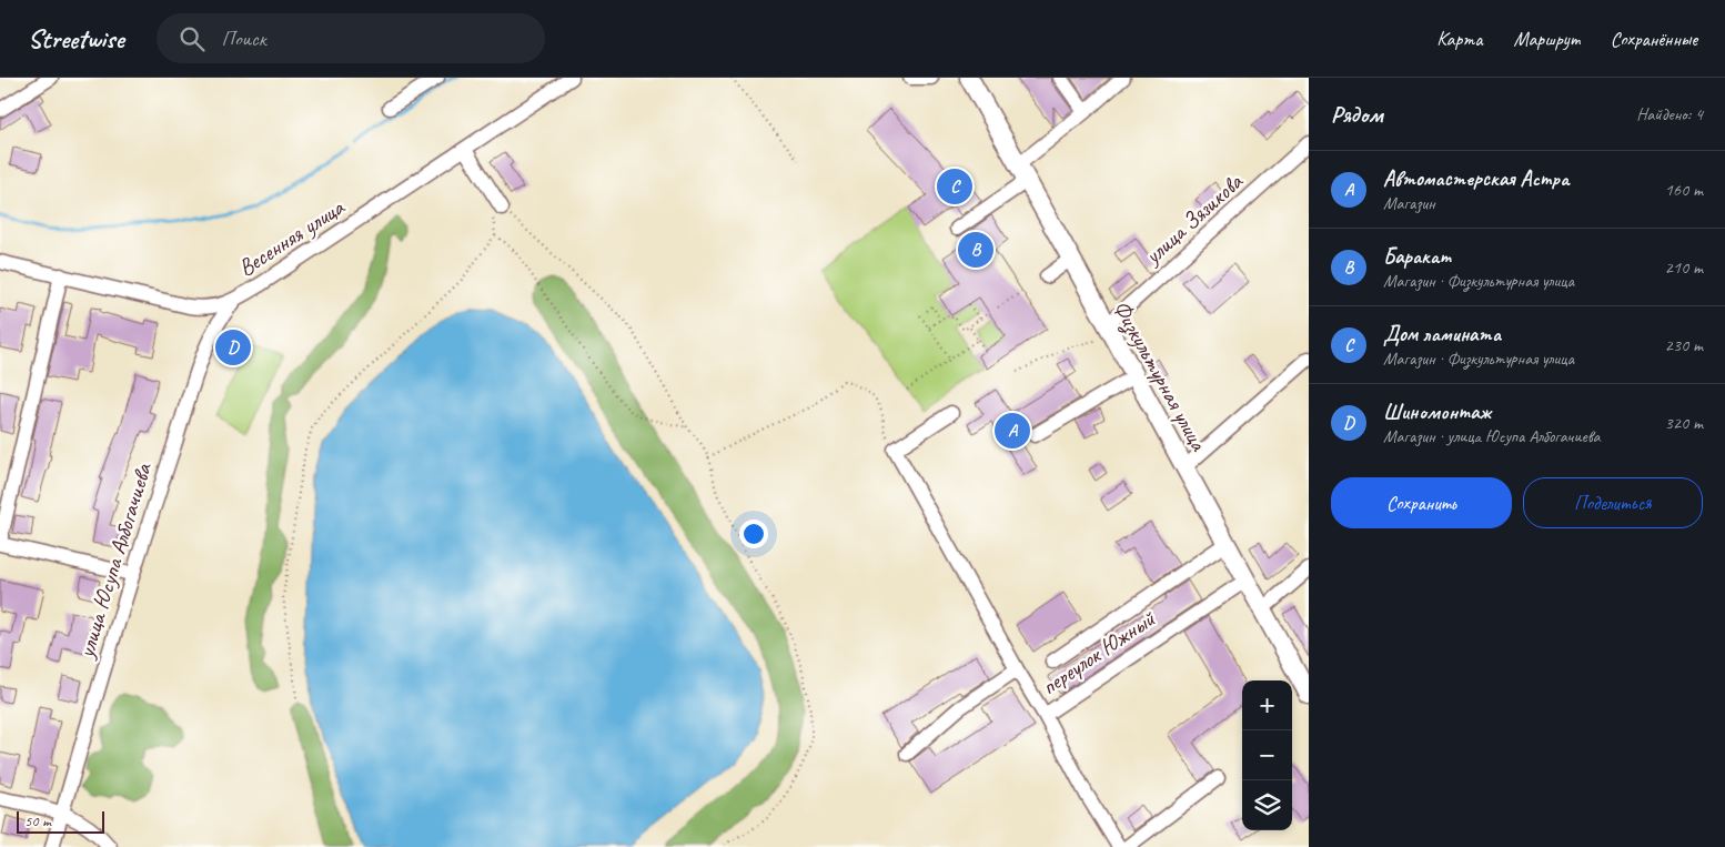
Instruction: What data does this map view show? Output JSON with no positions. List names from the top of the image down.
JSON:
{
  "streets": {
    "main road": ["Физкультурная улица"],
    "street": [
      "улица Зязикова",
      "Весенняя улица",
      "улица Юсупа Албогачиева",
      "переулок Южный"
    ]
  },
  "crossings": [
    ["улица Зязикова", "Физкультурная улица"],
    ["Весенняя улица", "улица Юсупа Албогачиева"],
    ["Физкультурная улица", "переулок Южный"]
  ],
  "scale_bar": "50 m",
  "page": {
    "header": "Streetwise",
    "search": "Поиск",
    "nav": ["Карта", "Маршрут", "Сохранённые"],
    "heading": ["Рядом", "Найдено: 4"],
    "list": [
      {
        "mark": "A",
        "name": "Автомастерская Астра",
        "note": "Магазин",
        "value": "160 m"
      },
      {
        "mark": "B",
        "name": "Баракат",
        "note": "Магазин · Физкультурная улица",
        "value": "210 m"
      },
      {
        "mark": "C",
        "name": "Дом ламината",
        "note": "Магазин · Физкультурная улица",
        "value": "230 m"
      },
      {
        "mark": "D",
        "name": "Шиномонтаж",
        "note": "Магазин · улица Юсупа Албогачиева",
        "value": "320 m"
      }
    ],
    "pins": [
      "C",
      "B",
      "D",
      "A"
    ],
    "buttons": ["Сохранить", "Поделиться"],
    "map_buttons": ["+", "−"],
    "scale": "50 m"
  }
}
